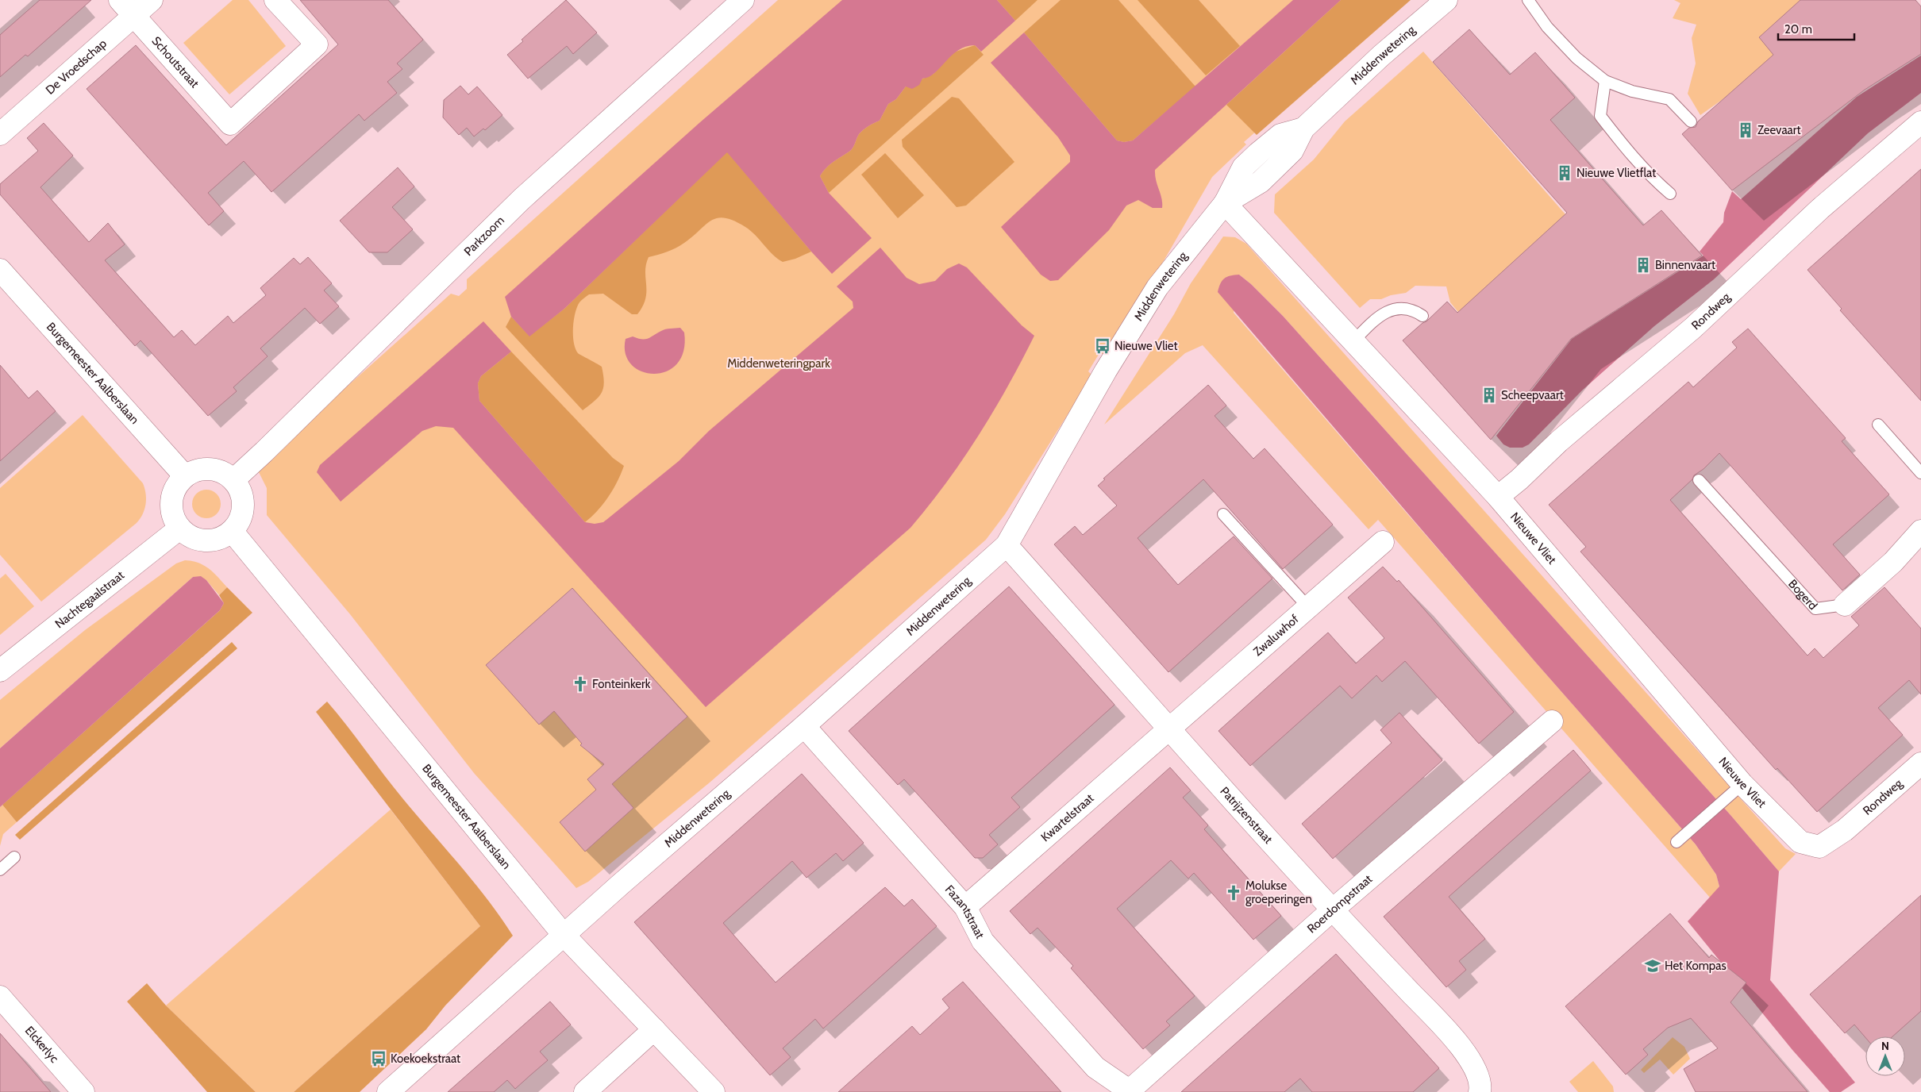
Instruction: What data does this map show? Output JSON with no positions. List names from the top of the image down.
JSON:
{
  "streets": {
    "street": [
      "Middenwetering",
      "Schoutstraat",
      "De Vroedschap",
      "Parkzoom",
      "Rondweg",
      "Burgemeester Aalberslaan",
      "Nieuwe Vliet",
      "Bogerd",
      "Nachtegaalstraat",
      "Zwaluwhof",
      "Patrijzenstraat",
      "Kwartelstraat",
      "Roerdompstraat",
      "Fazantstraat",
      "Elckerlyc"
    ]
  },
  "crossings": [
    ["Middenwetering", "Burgemeester Aalberslaan"],
    ["Middenwetering", "Nieuwe Vliet"],
    ["Middenwetering", "Patrijzenstraat"],
    ["Middenwetering", "Fazantstraat"],
    ["Schoutstraat", "De Vroedschap"],
    ["Parkzoom", "Burgemeester Aalberslaan"],
    ["Parkzoom", "Nachtegaalstraat"],
    ["Rondweg", "Nieuwe Vliet"],
    ["Burgemeester Aalberslaan", "Nachtegaalstraat"],
    ["Zwaluwhof", "Patrijzenstraat"],
    ["Zwaluwhof", "Kwartelstraat"],
    ["Patrijzenstraat", "Kwartelstraat"],
    ["Patrijzenstraat", "Roerdompstraat"],
    ["Kwartelstraat", "Fazantstraat"],
    ["Roerdompstraat", "Fazantstraat"]
  ],
  "parks": ["Middenweteringpark"],
  "places": {
    "building": [
      "Zeevaart",
      "Nieuwe Vlietflat",
      "Binnenvaart",
      "Scheepvaart"
    ],
    "bus stop": ["Nieuwe Vliet", "Koekoekstraat"],
    "church": ["Fonteinkerk", "Molukse groeperingen"],
    "school or university": ["Het Kompas"]
  },
  "scale_bar": "20 m",
  "north": "top"
}
